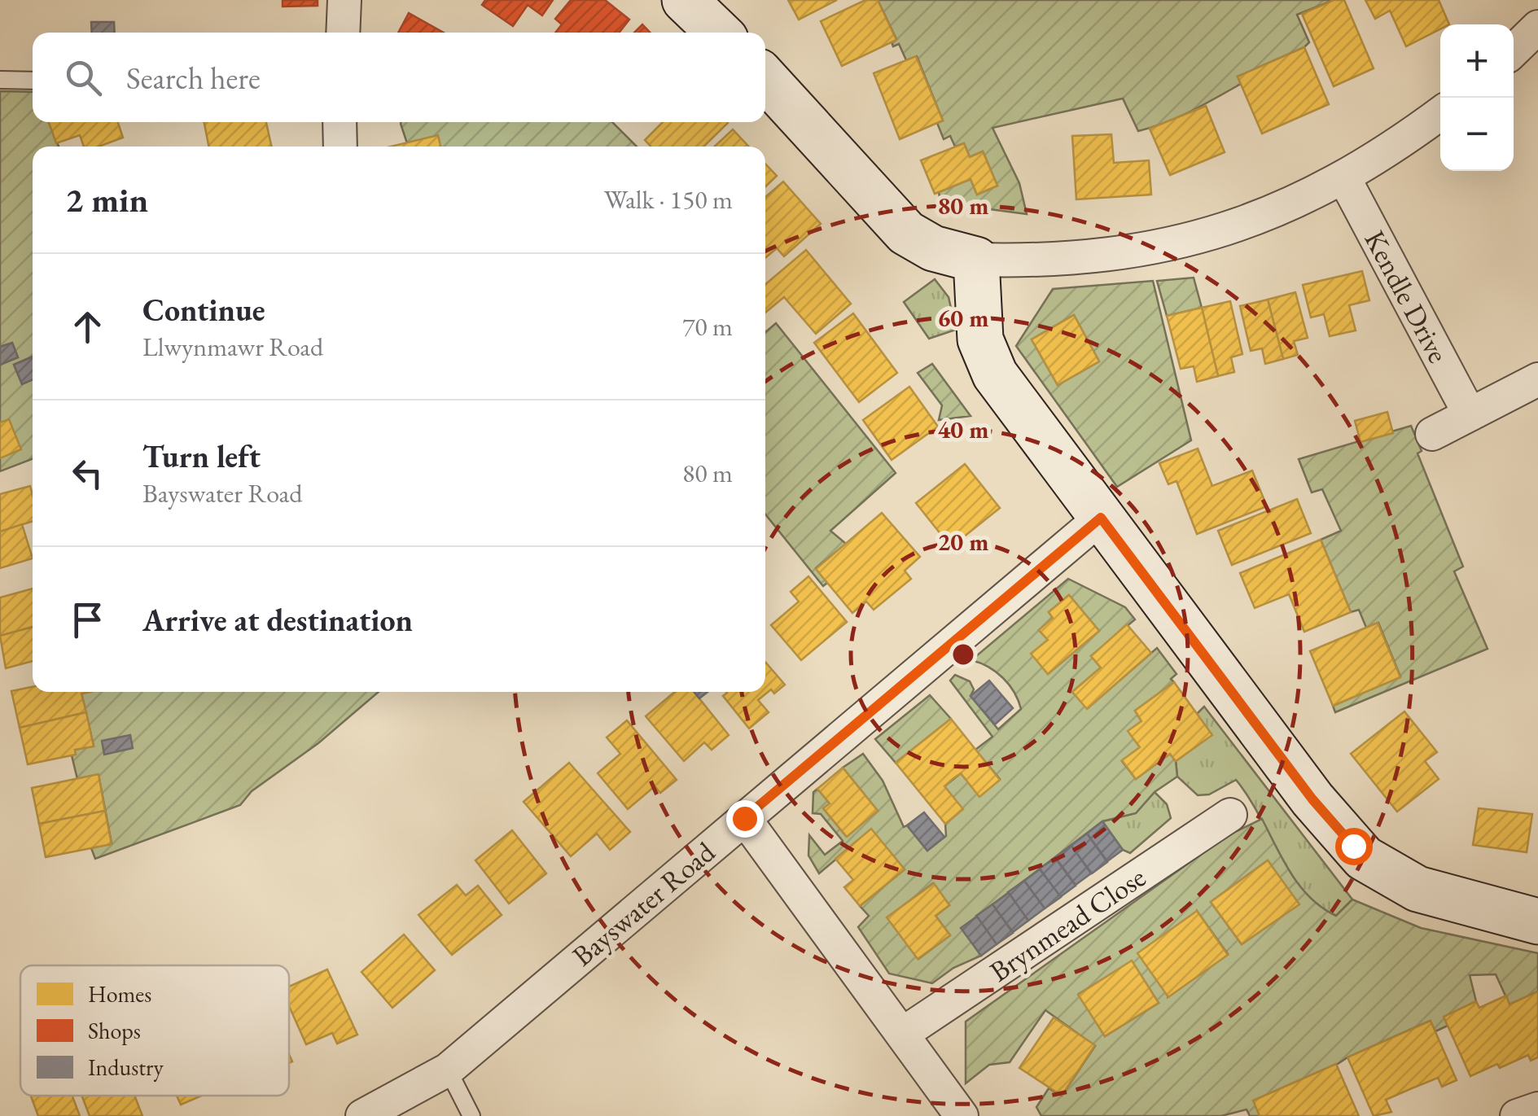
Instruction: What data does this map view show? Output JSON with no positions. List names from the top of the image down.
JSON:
{
  "streets": {
    "street": ["Kendle Drive", "Bayswater Road", "Brynmead Close"]
  },
  "legend": ["Homes", "Shops", "Industry"],
  "page": {
    "map_buttons": ["+", "−"],
    "search": "Search here",
    "heading": ["2 min", "Walk · 150 m"],
    "list": [
      ["Continue", "Llwynmawr Road", "70 m"],
      ["Turn left", "Bayswater Road", "80 m"],
      "Arrive at destination"
    ]
  },
  "rings": [
    "80 m",
    "60 m",
    "40 m",
    "20 m"
  ]
}
